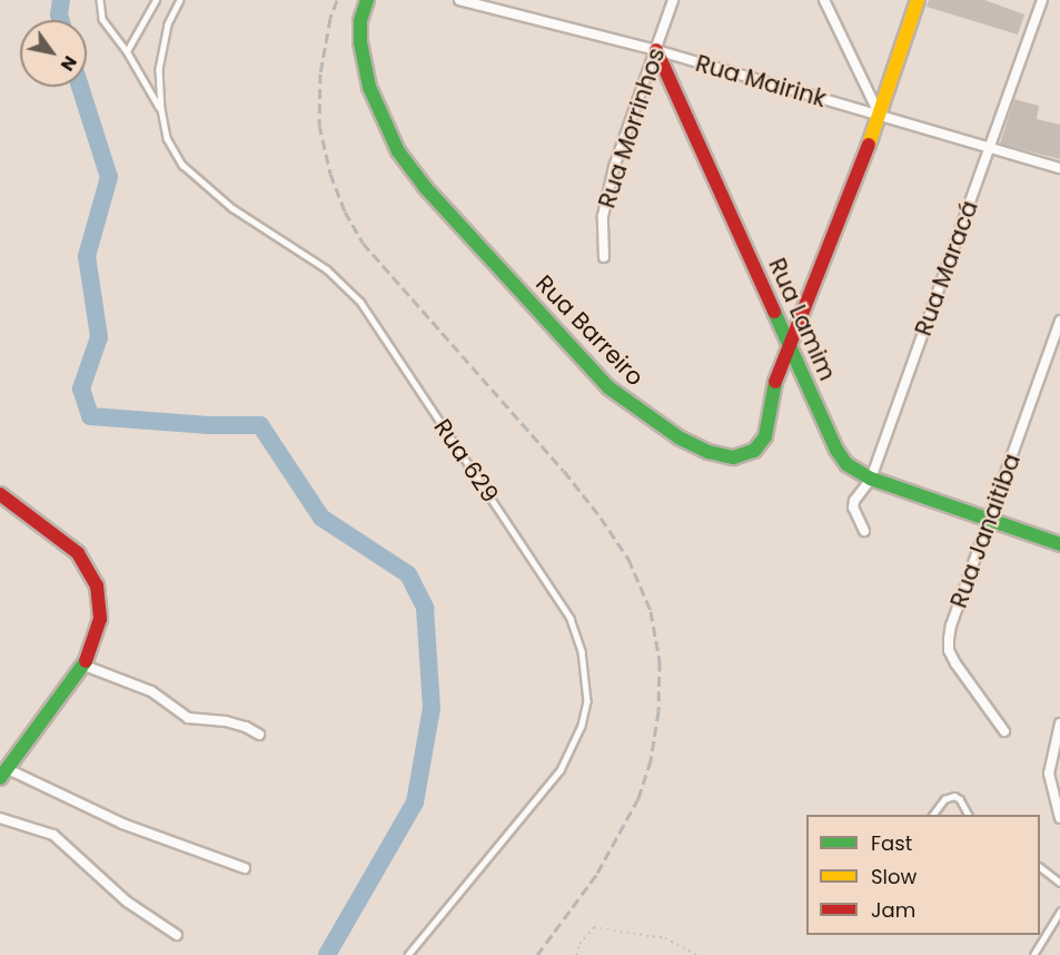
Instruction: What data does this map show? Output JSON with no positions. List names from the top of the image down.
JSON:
{
  "streets": {
    "street": [
      "Rua Mairink",
      "Rua Morrinhos",
      "Rua Maracá",
      "Rua Lamim",
      "Rua Barreiro",
      "Rua Janaitiba"
    ],
    "lane": ["Rua 629"]
  },
  "crossings": [
    ["Rua Mairink", "Rua Morrinhos"],
    ["Rua Mairink", "Rua Maracá"],
    ["Rua Mairink", "Rua Lamim"],
    ["Rua Mairink", "Rua Barreiro"],
    ["Rua Morrinhos", "Rua Lamim"],
    ["Rua Maracá", "Rua Lamim"],
    ["Rua Lamim", "Rua Barreiro"],
    ["Rua Lamim", "Rua Janaitiba"]
  ],
  "legend": ["Fast", "Slow", "Jam"],
  "north": "bottom right"
}
